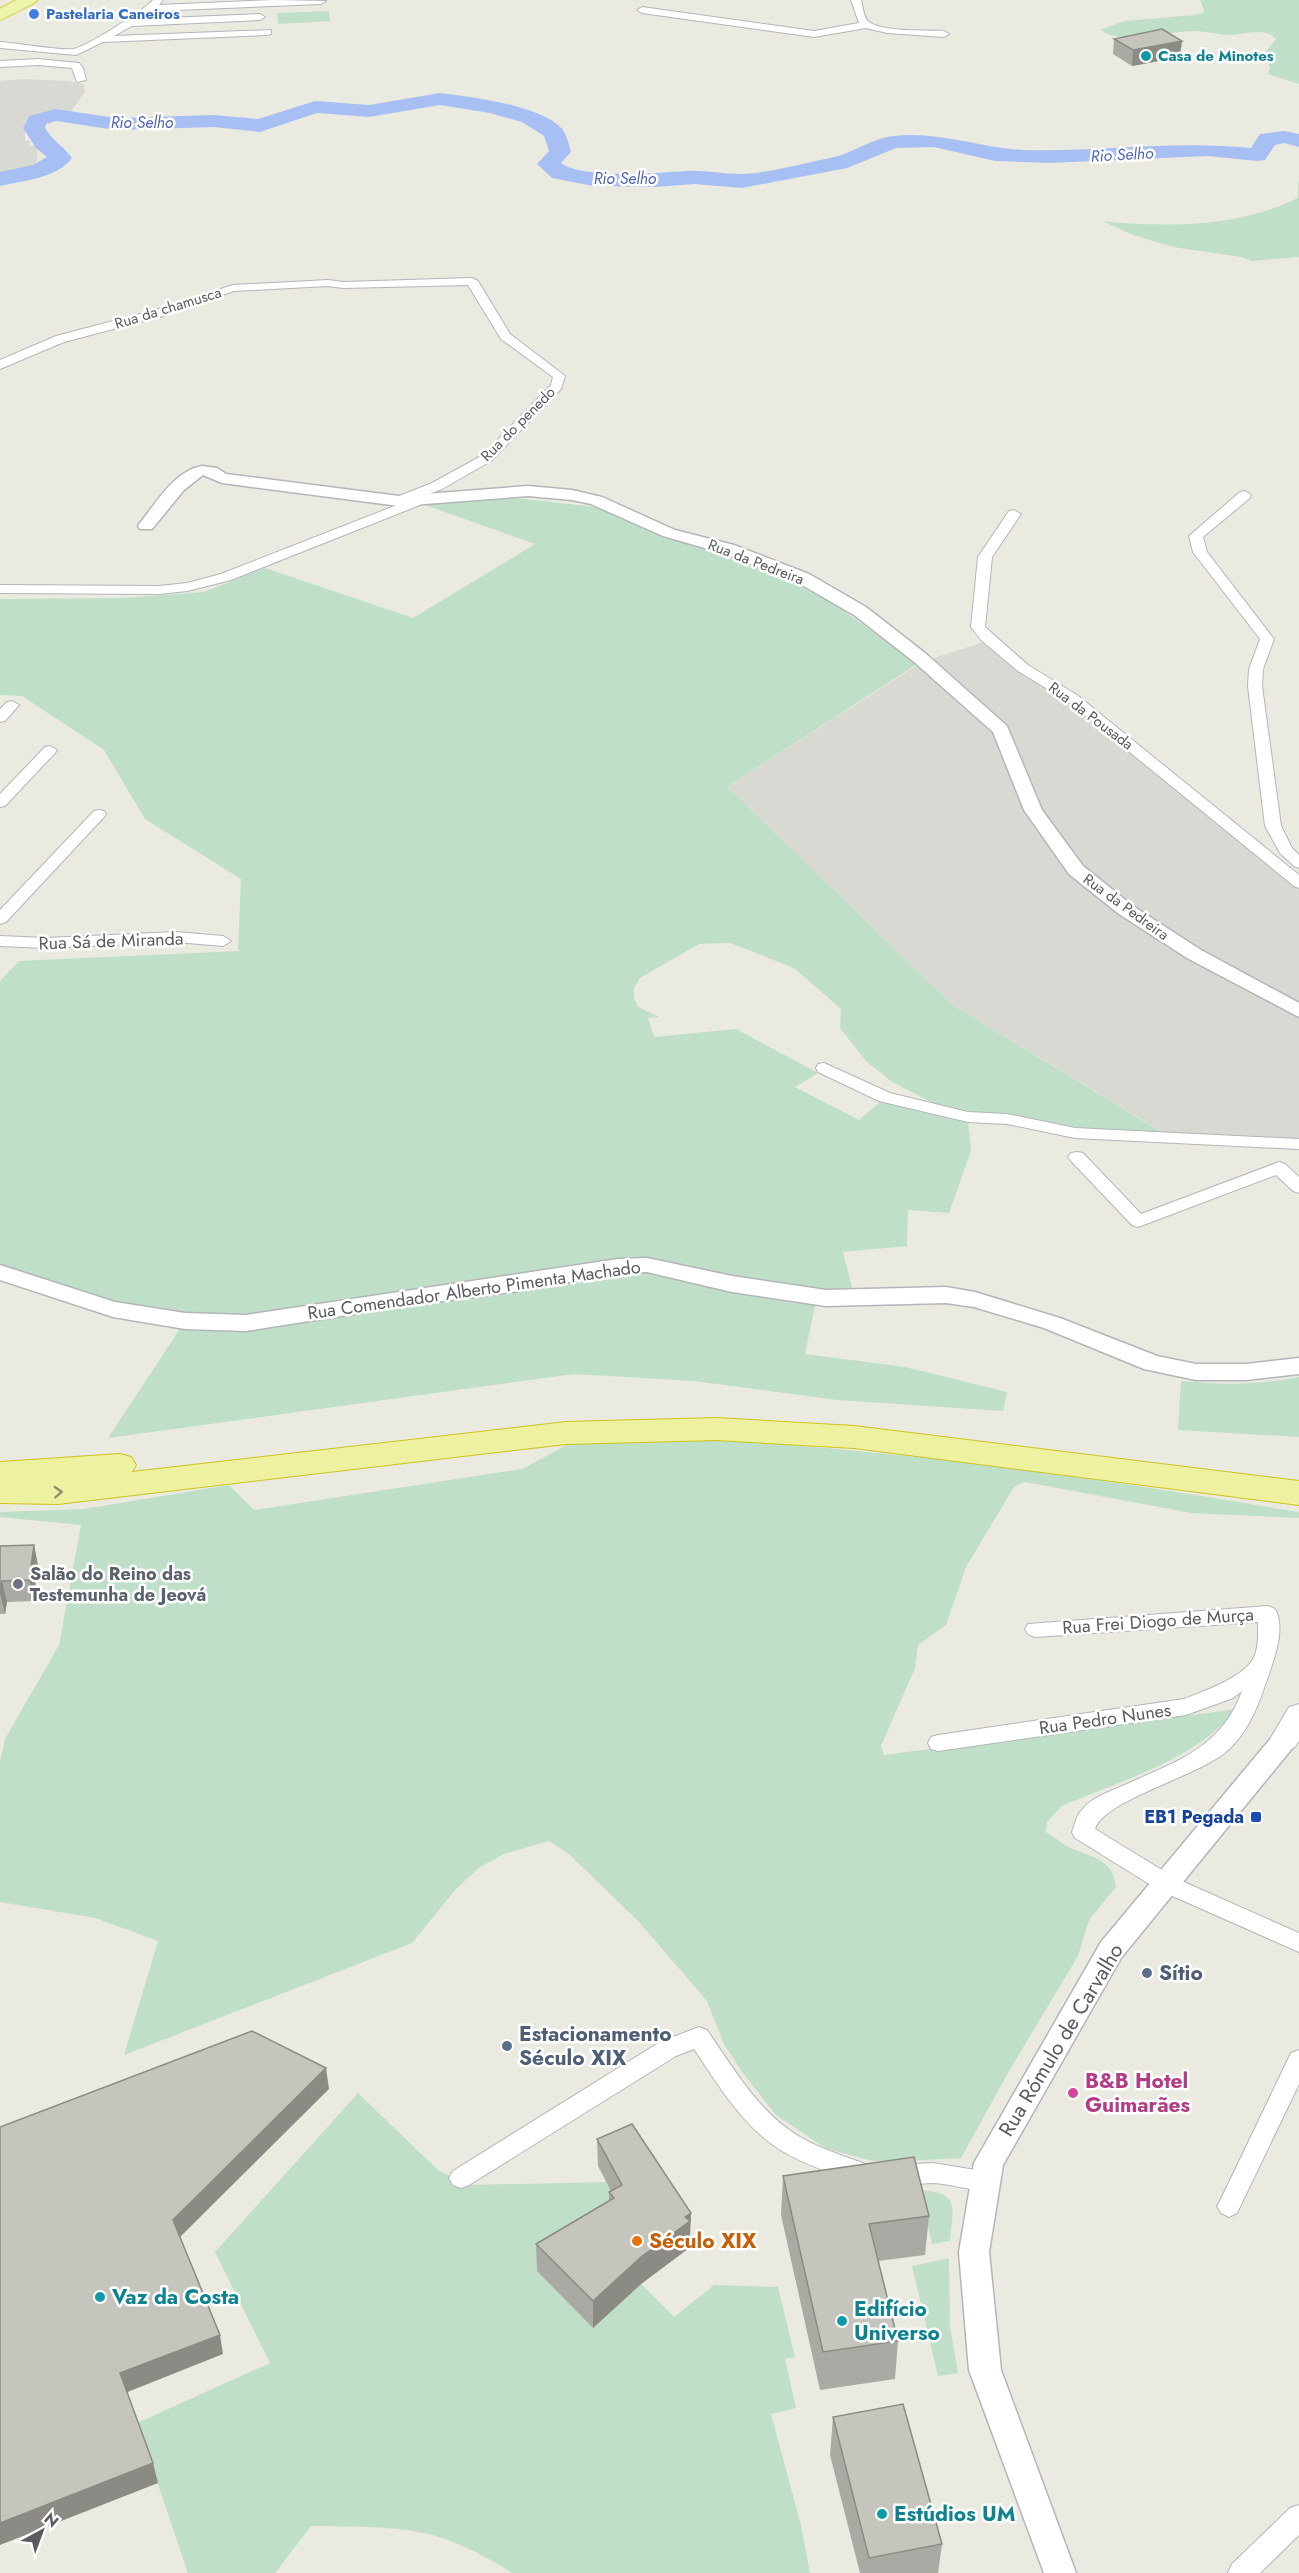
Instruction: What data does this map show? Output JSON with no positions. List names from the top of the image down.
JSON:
{
  "streets": {
    "street": [
      "Rua da chamusca",
      "Rua do penedo",
      "Rua da Pedreira",
      "Rua da Pousada",
      "Rua Sá de Miranda",
      "Rua Comendador Alberto Pimenta Machado",
      "Rua Frei Diogo de Murça",
      "Rua Pedro Nunes",
      "Rua Rómulo de Carvalho"
    ]
  },
  "crossings": [
    ["Rua da chamusca", "Rua do penedo"],
    ["Rua do penedo", "Rua da Pedreira"],
    ["Rua Frei Diogo de Murça", "Rua Pedro Nunes"],
    ["Rua Frei Diogo de Murça", "Rua Rómulo de Carvalho"]
  ],
  "water": ["Rio Selho"],
  "places": {
    "other": [
      "Pastelaria Caneiros",
      "Casa de Minotes",
      "Salão do Reino das Testemunha de Jeová",
      "Sítio",
      "Estacionamento Século XIX",
      "B&B Hotel Guimarães",
      "Século XIX",
      "Vaz da Costa",
      "Edifício Universo",
      "Estúdios UM"
    ],
    "transit": ["EB1 Pegada"]
  },
  "north": "top right"
}
